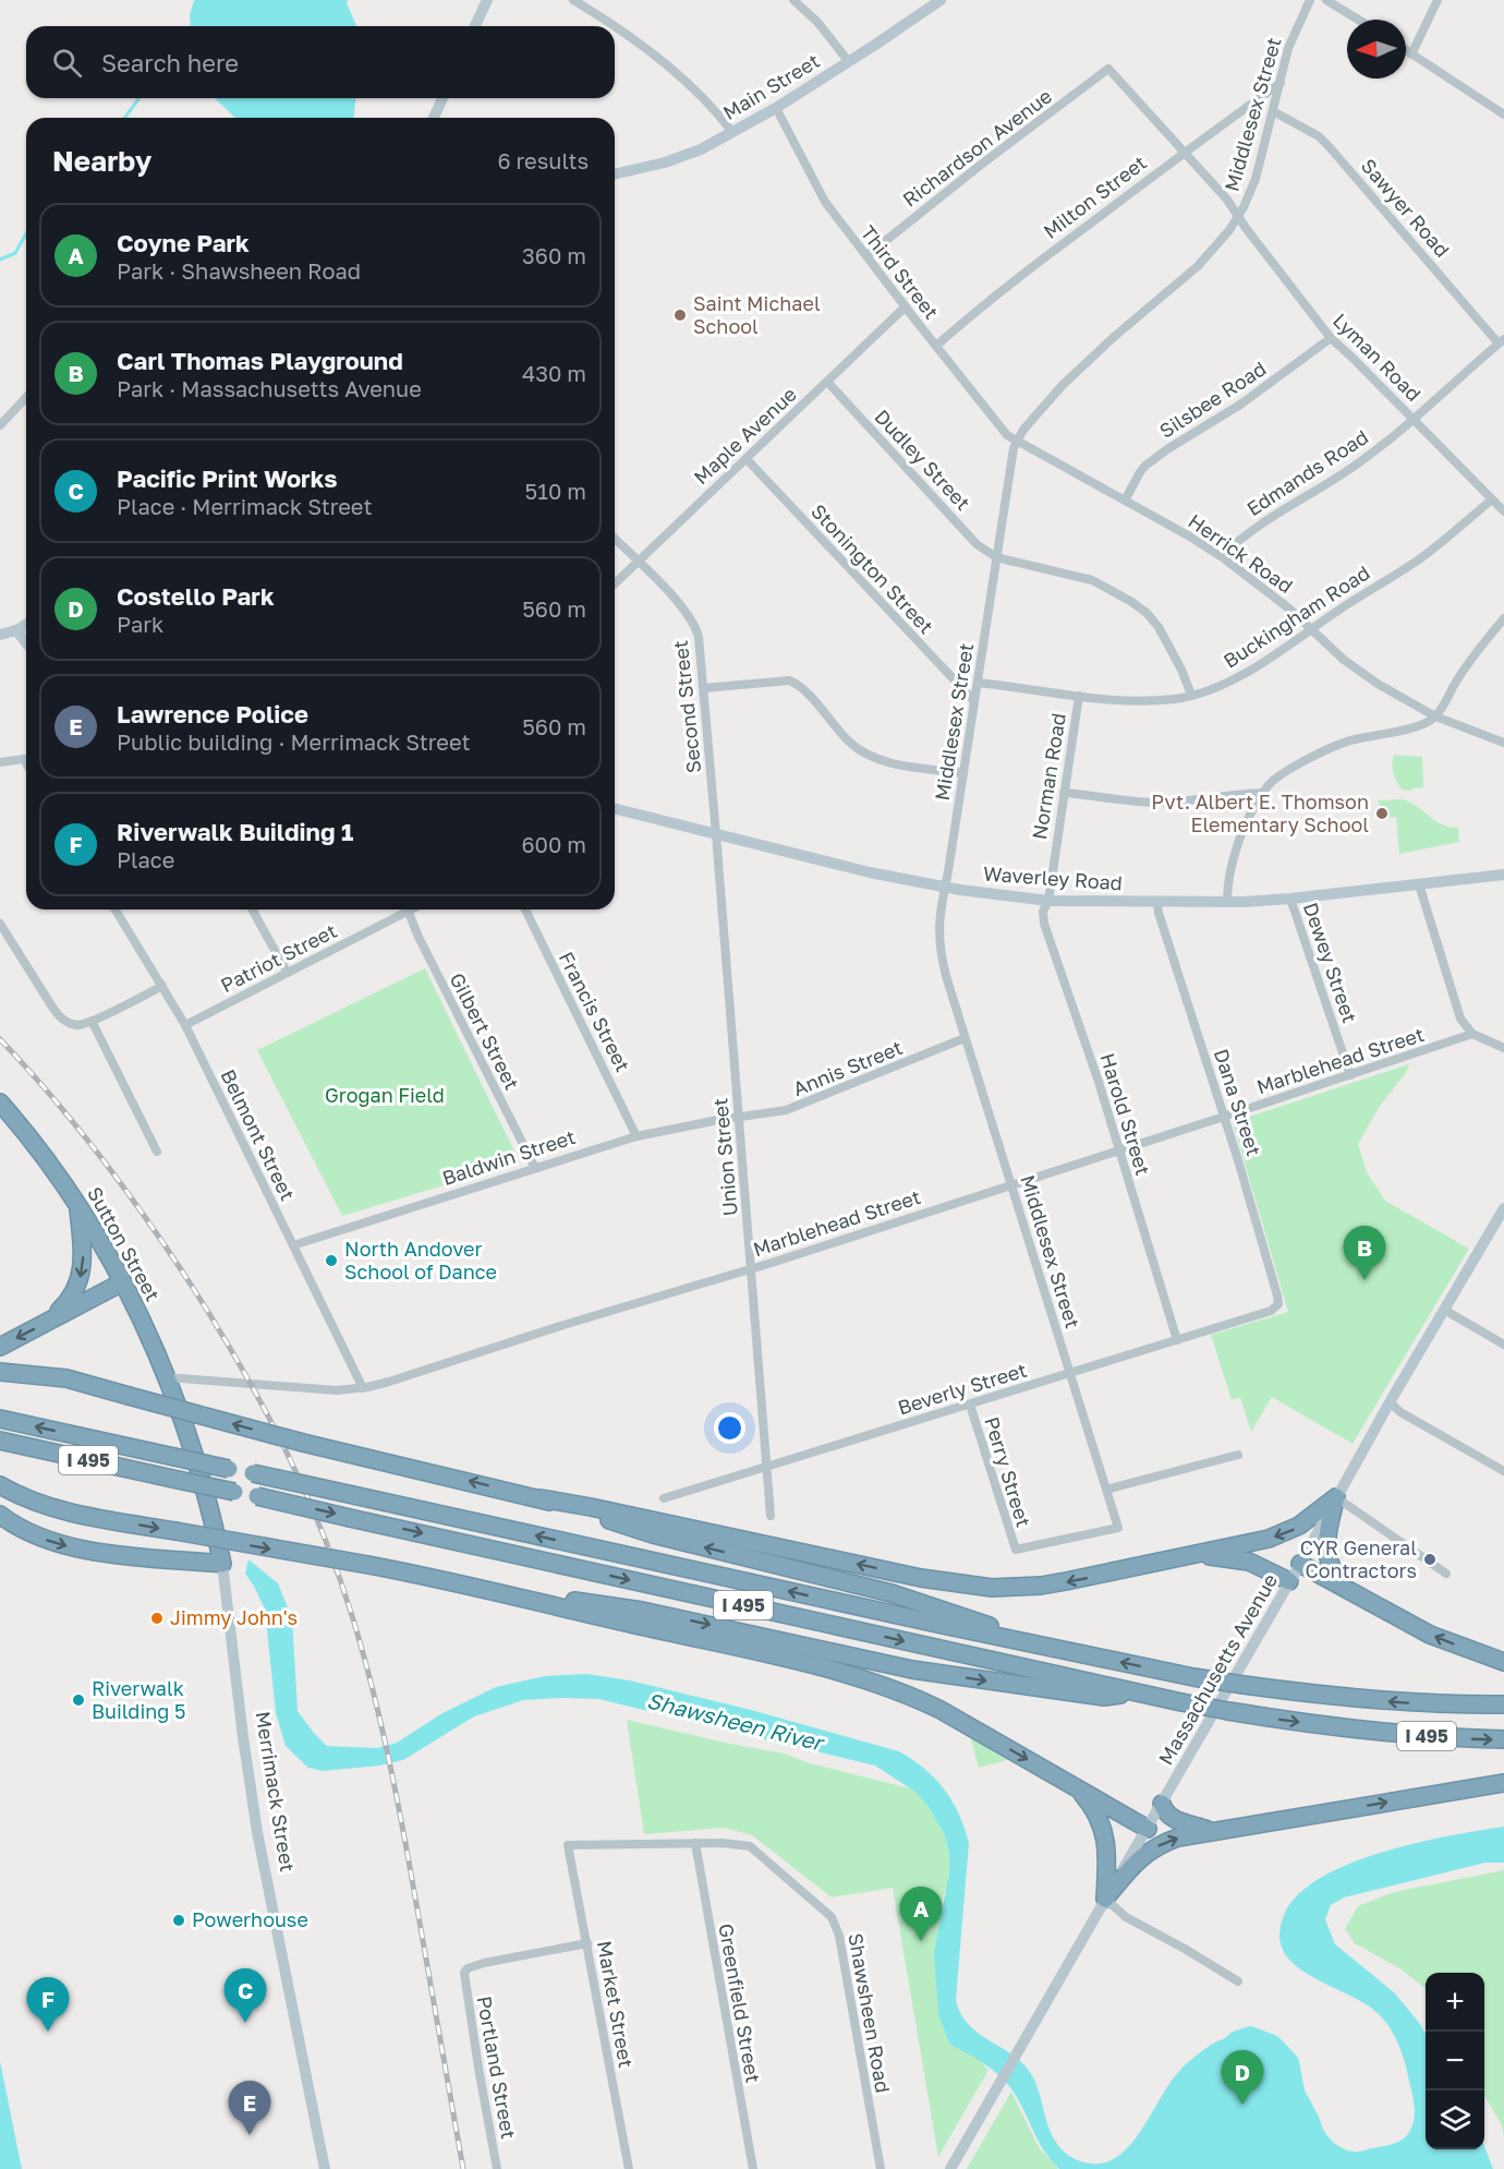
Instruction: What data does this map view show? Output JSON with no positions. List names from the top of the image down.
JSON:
{
  "streets": {
    "highway": ["Sutton Street", "I 495", "Merrimack Street"],
    "main road": ["Main Street", "Waverley Road", "Massachusetts Avenue"],
    "street": [
      "Middlesex Street",
      "Richardson Avenue",
      "Milton Street",
      "Sawyer Road",
      "Third Street",
      "Lyman Road",
      "Silsbee Road",
      "Maple Avenue",
      "Dudley Street",
      "Edmands Road",
      "Herrick Road",
      "Stonington Street",
      "Buckingham Road",
      "Second Street",
      "Norman Road",
      "Patriot Street",
      "Dewey Street",
      "Francis Street",
      "Gilbert Street",
      "Marblehead Street",
      "Annis Street",
      "Dana Street",
      "Harold Street",
      "Belmont Street",
      "Union Street",
      "Baldwin Street",
      "Beverly Street",
      "Perry Street",
      "Greenfield Street",
      "Market Street",
      "Shawsheen Road",
      "Portland Street"
    ]
  },
  "crossings": [
    ["Main Street", "Third Street"],
    ["Middlesex Street", "Milton Street"],
    ["Middlesex Street", "Sawyer Road"],
    ["Middlesex Street", "Third Street"],
    ["Middlesex Street", "Lyman Road"],
    ["Middlesex Street", "Dudley Street"],
    ["Middlesex Street", "Herrick Road"],
    ["Middlesex Street", "Stonington Street"],
    ["Middlesex Street", "Buckingham Road"],
    ["Middlesex Street", "Waverley Road"],
    ["Middlesex Street", "Marblehead Street"],
    ["Middlesex Street", "Annis Street"],
    ["Middlesex Street", "Beverly Street"],
    ["Middlesex Street", "Perry Street"],
    ["Richardson Avenue", "Third Street"],
    ["Richardson Avenue", "Lyman Road"],
    ["Milton Street", "Third Street"],
    ["Milton Street", "Lyman Road"],
    ["Sawyer Road", "Edmands Road"],
    ["Third Street", "Maple Avenue"],
    ["Third Street", "Herrick Road"],
    ["Lyman Road", "Silsbee Road"],
    ["Lyman Road", "Edmands Road"],
    ["Lyman Road", "Buckingham Road"],
    ["Silsbee Road", "Herrick Road"],
    ["Maple Avenue", "Dudley Street"],
    ["Maple Avenue", "Stonington Street"],
    ["Maple Avenue", "Second Street"],
    ["Edmands Road", "Herrick Road"],
    ["Herrick Road", "Buckingham Road"],
    ["Buckingham Road", "Norman Road"],
    ["Second Street", "Waverley Road"],
    ["Second Street", "Union Street"],
    ["Norman Road", "Waverley Road"],
    ["Norman Road", "Harold Street"],
    ["Waverley Road", "Dewey Street"],
    ["Waverley Road", "Dana Street"],
    ["Waverley Road", "Harold Street"],
    ["Waverley Road", "Union Street"],
    ["Patriot Street", "Gilbert Street"],
    ["Patriot Street", "Belmont Street"],
    ["Dewey Street", "Marblehead Street"],
    ["Francis Street", "Baldwin Street"],
    ["Gilbert Street", "Baldwin Street"],
    ["Marblehead Street", "Dana Street"],
    ["Marblehead Street", "Harold Street"],
    ["Marblehead Street", "Belmont Street"],
    ["Marblehead Street", "Union Street"],
    ["Marblehead Street", "Sutton Street"],
    ["Annis Street", "Union Street"],
    ["Annis Street", "Baldwin Street"],
    ["Dana Street", "Beverly Street"],
    ["Harold Street", "Beverly Street"],
    ["Belmont Street", "Baldwin Street"],
    ["Union Street", "Baldwin Street"],
    ["Union Street", "Beverly Street"],
    ["Sutton Street", "Merrimack Street"],
    ["Beverly Street", "Perry Street"],
    ["Greenfield Street", "Shawsheen Road"],
    ["Market Street", "Shawsheen Road"],
    ["Market Street", "Portland Street"]
  ],
  "water": ["Shawsheen River"],
  "parks": ["Grogan Field"],
  "places": [
    "Saint Michael School",
    "Pvt. Albert E. Thomson Elementary School",
    "North Andover School of Dance",
    "CYR General Contractors",
    "Jimmy John's",
    "Riverwalk Building 5",
    "Powerhouse"
  ],
  "north": "left",
  "page": {
    "search": "Search here",
    "heading": ["Nearby", "6 results"],
    "list": [
      {
        "mark": "A",
        "name": "Coyne Park",
        "note": "Park · Shawsheen Road",
        "value": "360 m"
      },
      {
        "mark": "B",
        "name": "Carl Thomas Playground",
        "note": "Park · Massachusetts Avenue",
        "value": "430 m"
      },
      {
        "mark": "C",
        "name": "Pacific Print Works",
        "note": "Place · Merrimack Street",
        "value": "510 m"
      },
      {
        "mark": "D",
        "name": "Costello Park",
        "note": "Park",
        "value": "560 m"
      },
      {
        "mark": "E",
        "name": "Lawrence Police",
        "note": "Public building · Merrimack Street",
        "value": "560 m"
      },
      {
        "mark": "F",
        "name": "Riverwalk Building 1",
        "note": "Place",
        "value": "600 m"
      }
    ],
    "pins": [
      "B",
      "A",
      "C",
      "F",
      "D",
      "E"
    ],
    "map_buttons": ["+", "−"]
  }
}
